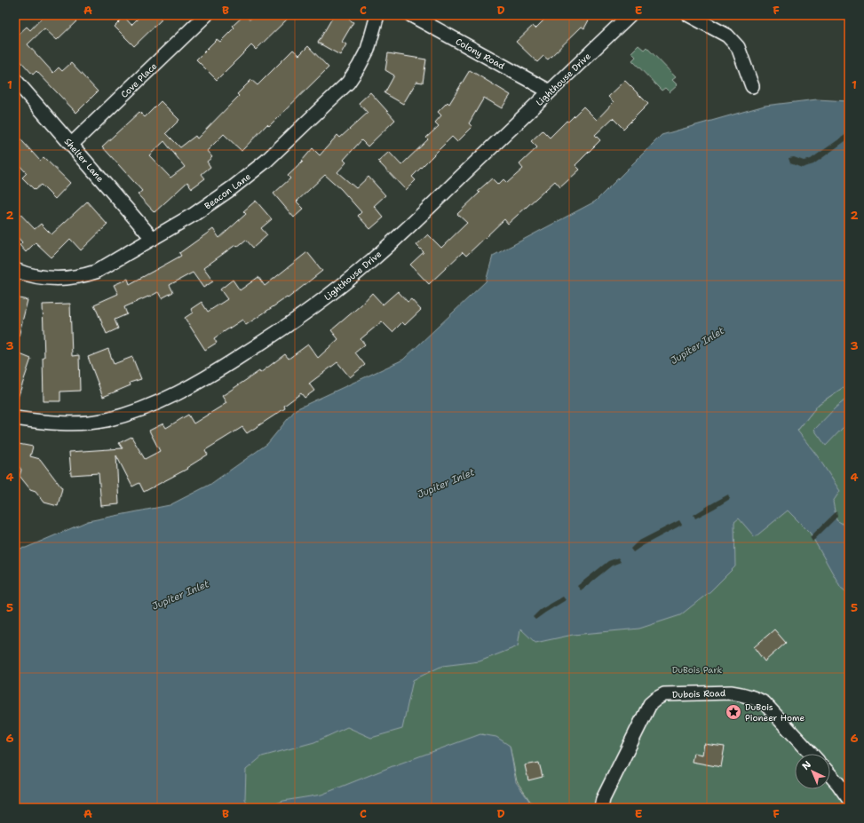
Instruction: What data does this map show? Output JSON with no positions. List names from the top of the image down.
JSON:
{
  "streets": {
    "street": [
      "Colony Road",
      "Lighthouse Drive",
      "Cove Place",
      "Shelter Lane",
      "Beacon Lane",
      "Dubois Road"
    ]
  },
  "crossings": [
    ["Colony Road", "Lighthouse Drive"],
    ["Cove Place", "Shelter Lane"],
    ["Shelter Lane", "Beacon Lane"]
  ],
  "water": ["Jupiter Inlet"],
  "parks": ["DuBois Park"],
  "places": {
    "place": ["DuBois Pioneer Home"]
  },
  "north": "top left",
  "grid": {
    "columns": [
      "A",
      "B",
      "C",
      "D",
      "E",
      "F"
    ],
    "rows": [
      "1",
      "2",
      "3",
      "4",
      "5",
      "6"
    ]
  }
}
